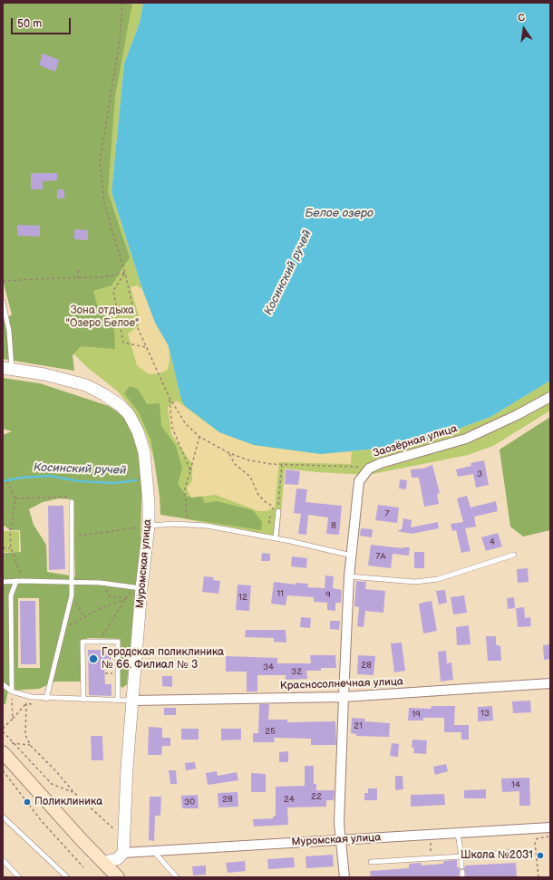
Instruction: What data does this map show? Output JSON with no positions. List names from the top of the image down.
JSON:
{
  "streets": {
    "street": ["Заозёрная улица", "Муромская улица", "Красносолнечная улица"]
  },
  "crossings": [
    ["Заозёрная улица", "Муромская улица"],
    ["Заозёрная улица", "Красносолнечная улица"],
    ["Муромская улица", "Красносолнечная улица"]
  ],
  "water": ["Белое озеро", "Косинский ручей"],
  "parks": ["Зона отдыха \"Озеро Белое\""],
  "places": ["Городская поликлиника № 66. Филиал № 3", "Поликлиника", "Школа №2031"],
  "house_numbers": [
    "3",
    "7",
    "8",
    "4",
    "7А",
    "11",
    "9",
    "12",
    "28",
    "34",
    "32",
    "13",
    "19",
    "21",
    "25",
    "14",
    "22",
    "28",
    "24",
    "30"
  ],
  "scale_bar": "50 m",
  "north": "top"
}
